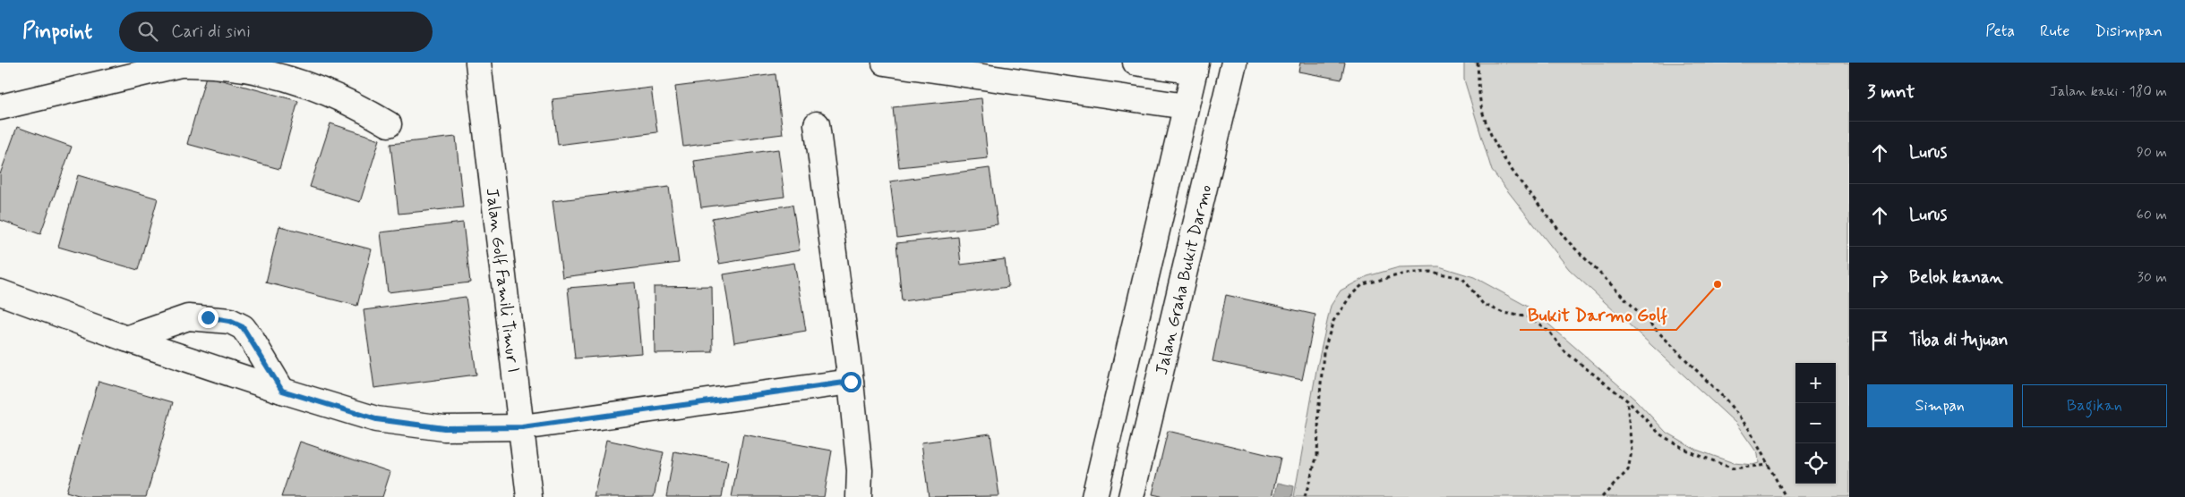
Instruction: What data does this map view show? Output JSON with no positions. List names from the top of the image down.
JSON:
{
  "streets": {
    "street": ["Jalan Golf Famili Timur I", "Jalan Graha Bukit Darmo"]
  },
  "places": ["Bukit Darmo Golf"],
  "page": {
    "header": "Pinpoint",
    "search": "Cari di sini",
    "nav": ["Peta", "Rute", "Disimpan"],
    "heading": ["3 mnt", "Jalan kaki · 180 m"],
    "list": [
      ["Lurus", "90 m"],
      ["Lurus", "60 m"],
      ["Belok kanan", "30 m"],
      "Tiba di tujuan"
    ],
    "map_buttons": ["+", "−"],
    "buttons": ["Simpan", "Bagikan"]
  }
}
